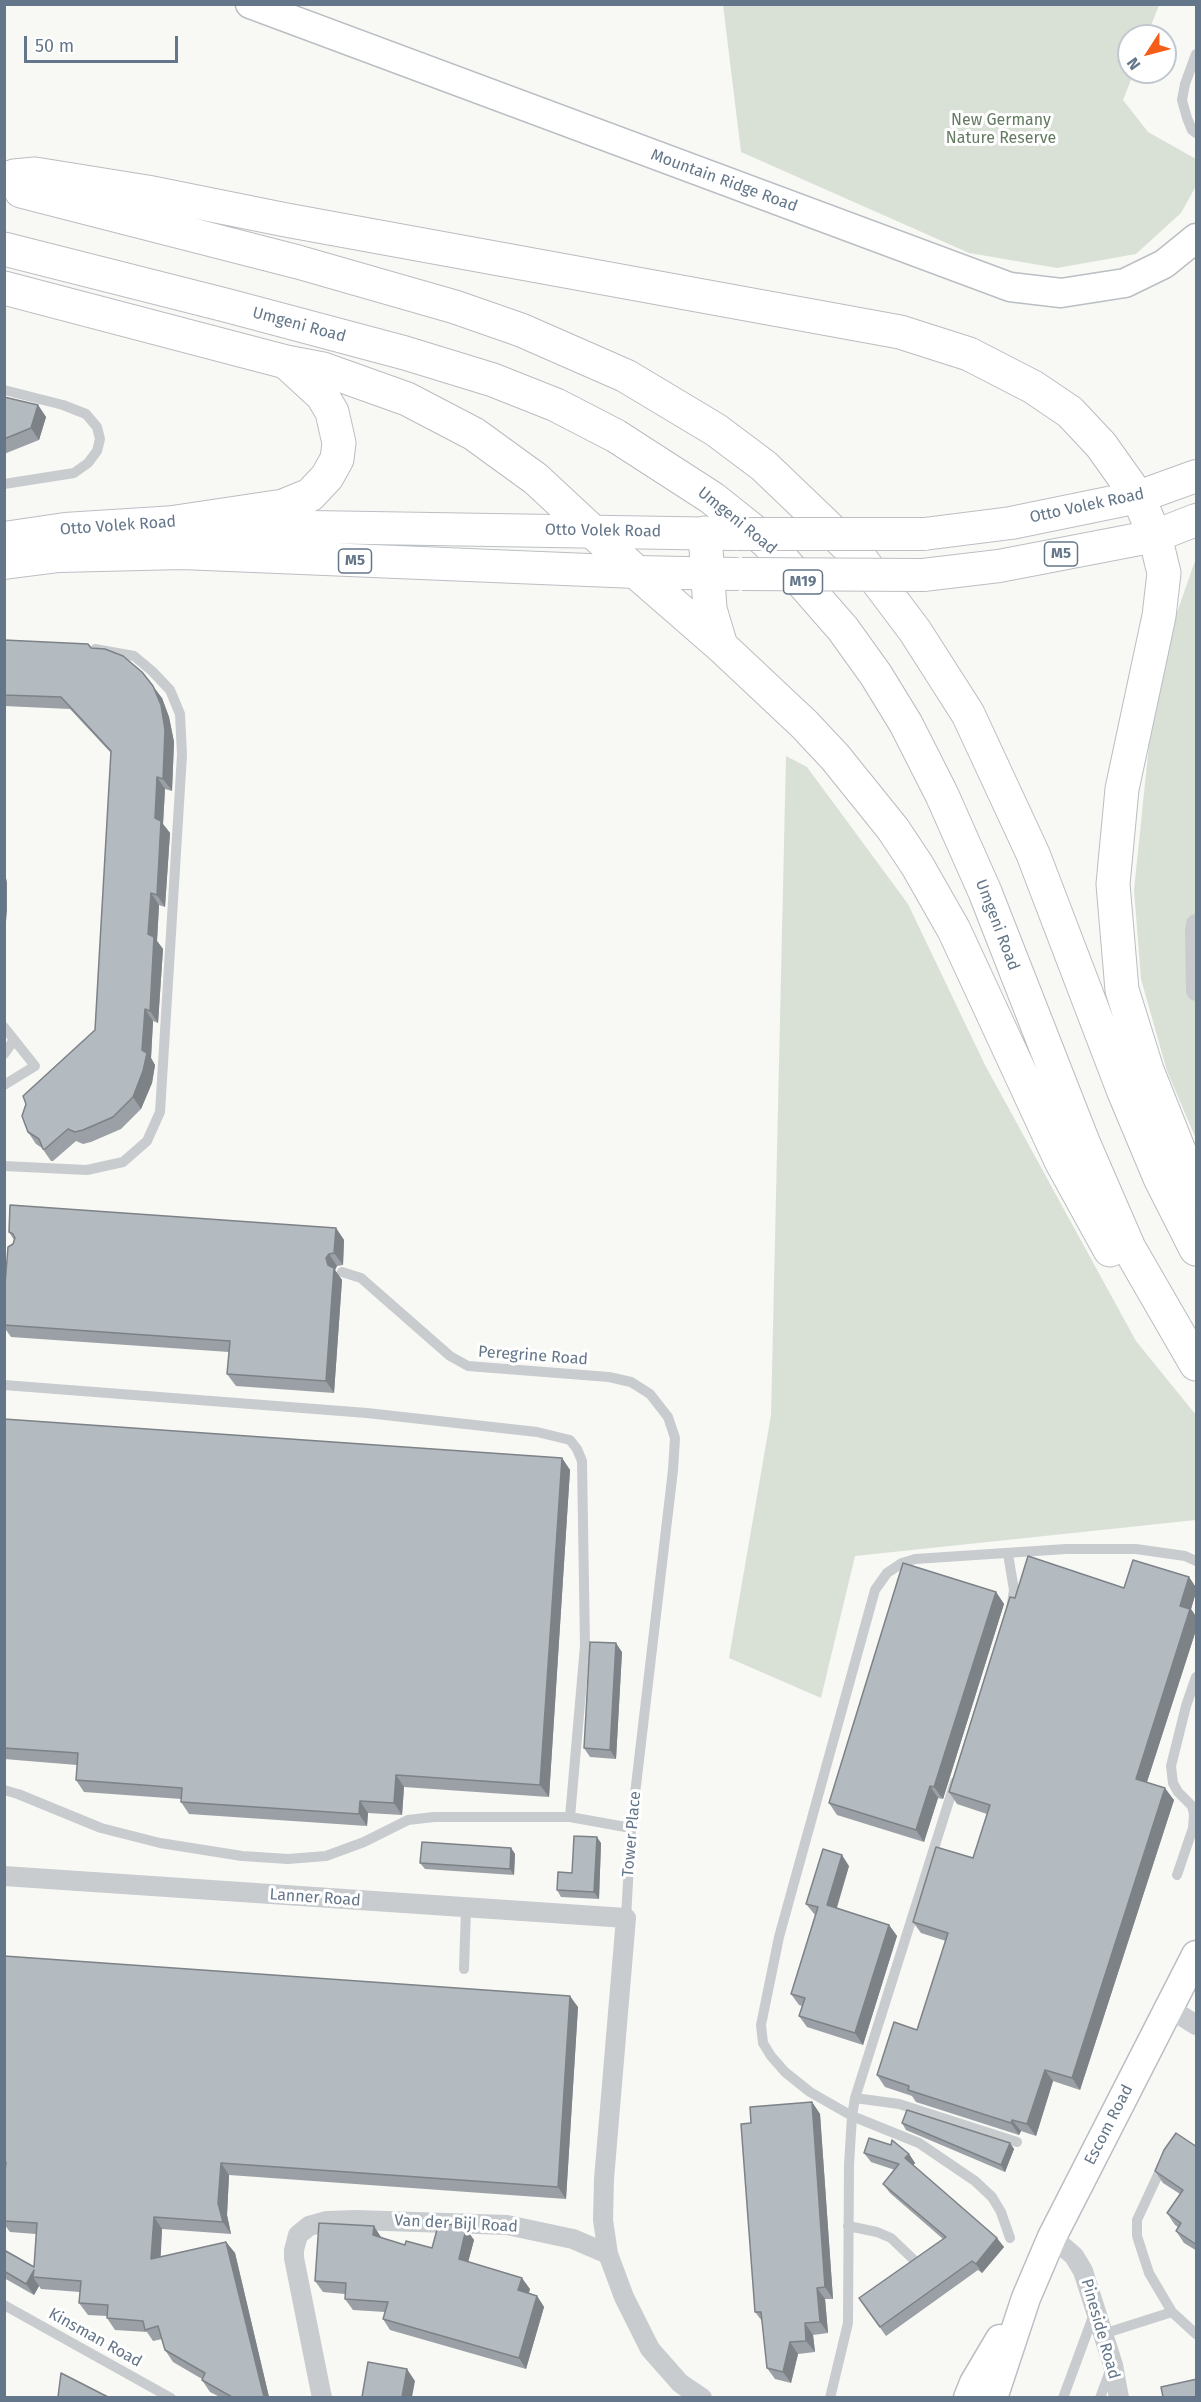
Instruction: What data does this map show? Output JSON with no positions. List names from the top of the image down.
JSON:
{
  "streets": {
    "highway": ["Umgeni Road", "M19"],
    "main road": ["Otto Volek Road", "M5"],
    "street": [
      "Mountain Ridge Road",
      "Tower Place",
      "Lanner Road",
      "Escom Road",
      "Van der Bijl Road",
      "Pineside Road"
    ],
    "lane": ["Peregrine Road", "Kinsman Road"]
  },
  "crossings": [
    ["Peregrine Road", "Tower Place"],
    ["Tower Place", "Lanner Road"],
    ["Tower Place", "Van der Bijl Road"],
    ["Escom Road", "Pineside Road"]
  ],
  "parks": ["New Germany Nature Reserve"],
  "scale_bar": "50 m",
  "north": "bottom left"
}
